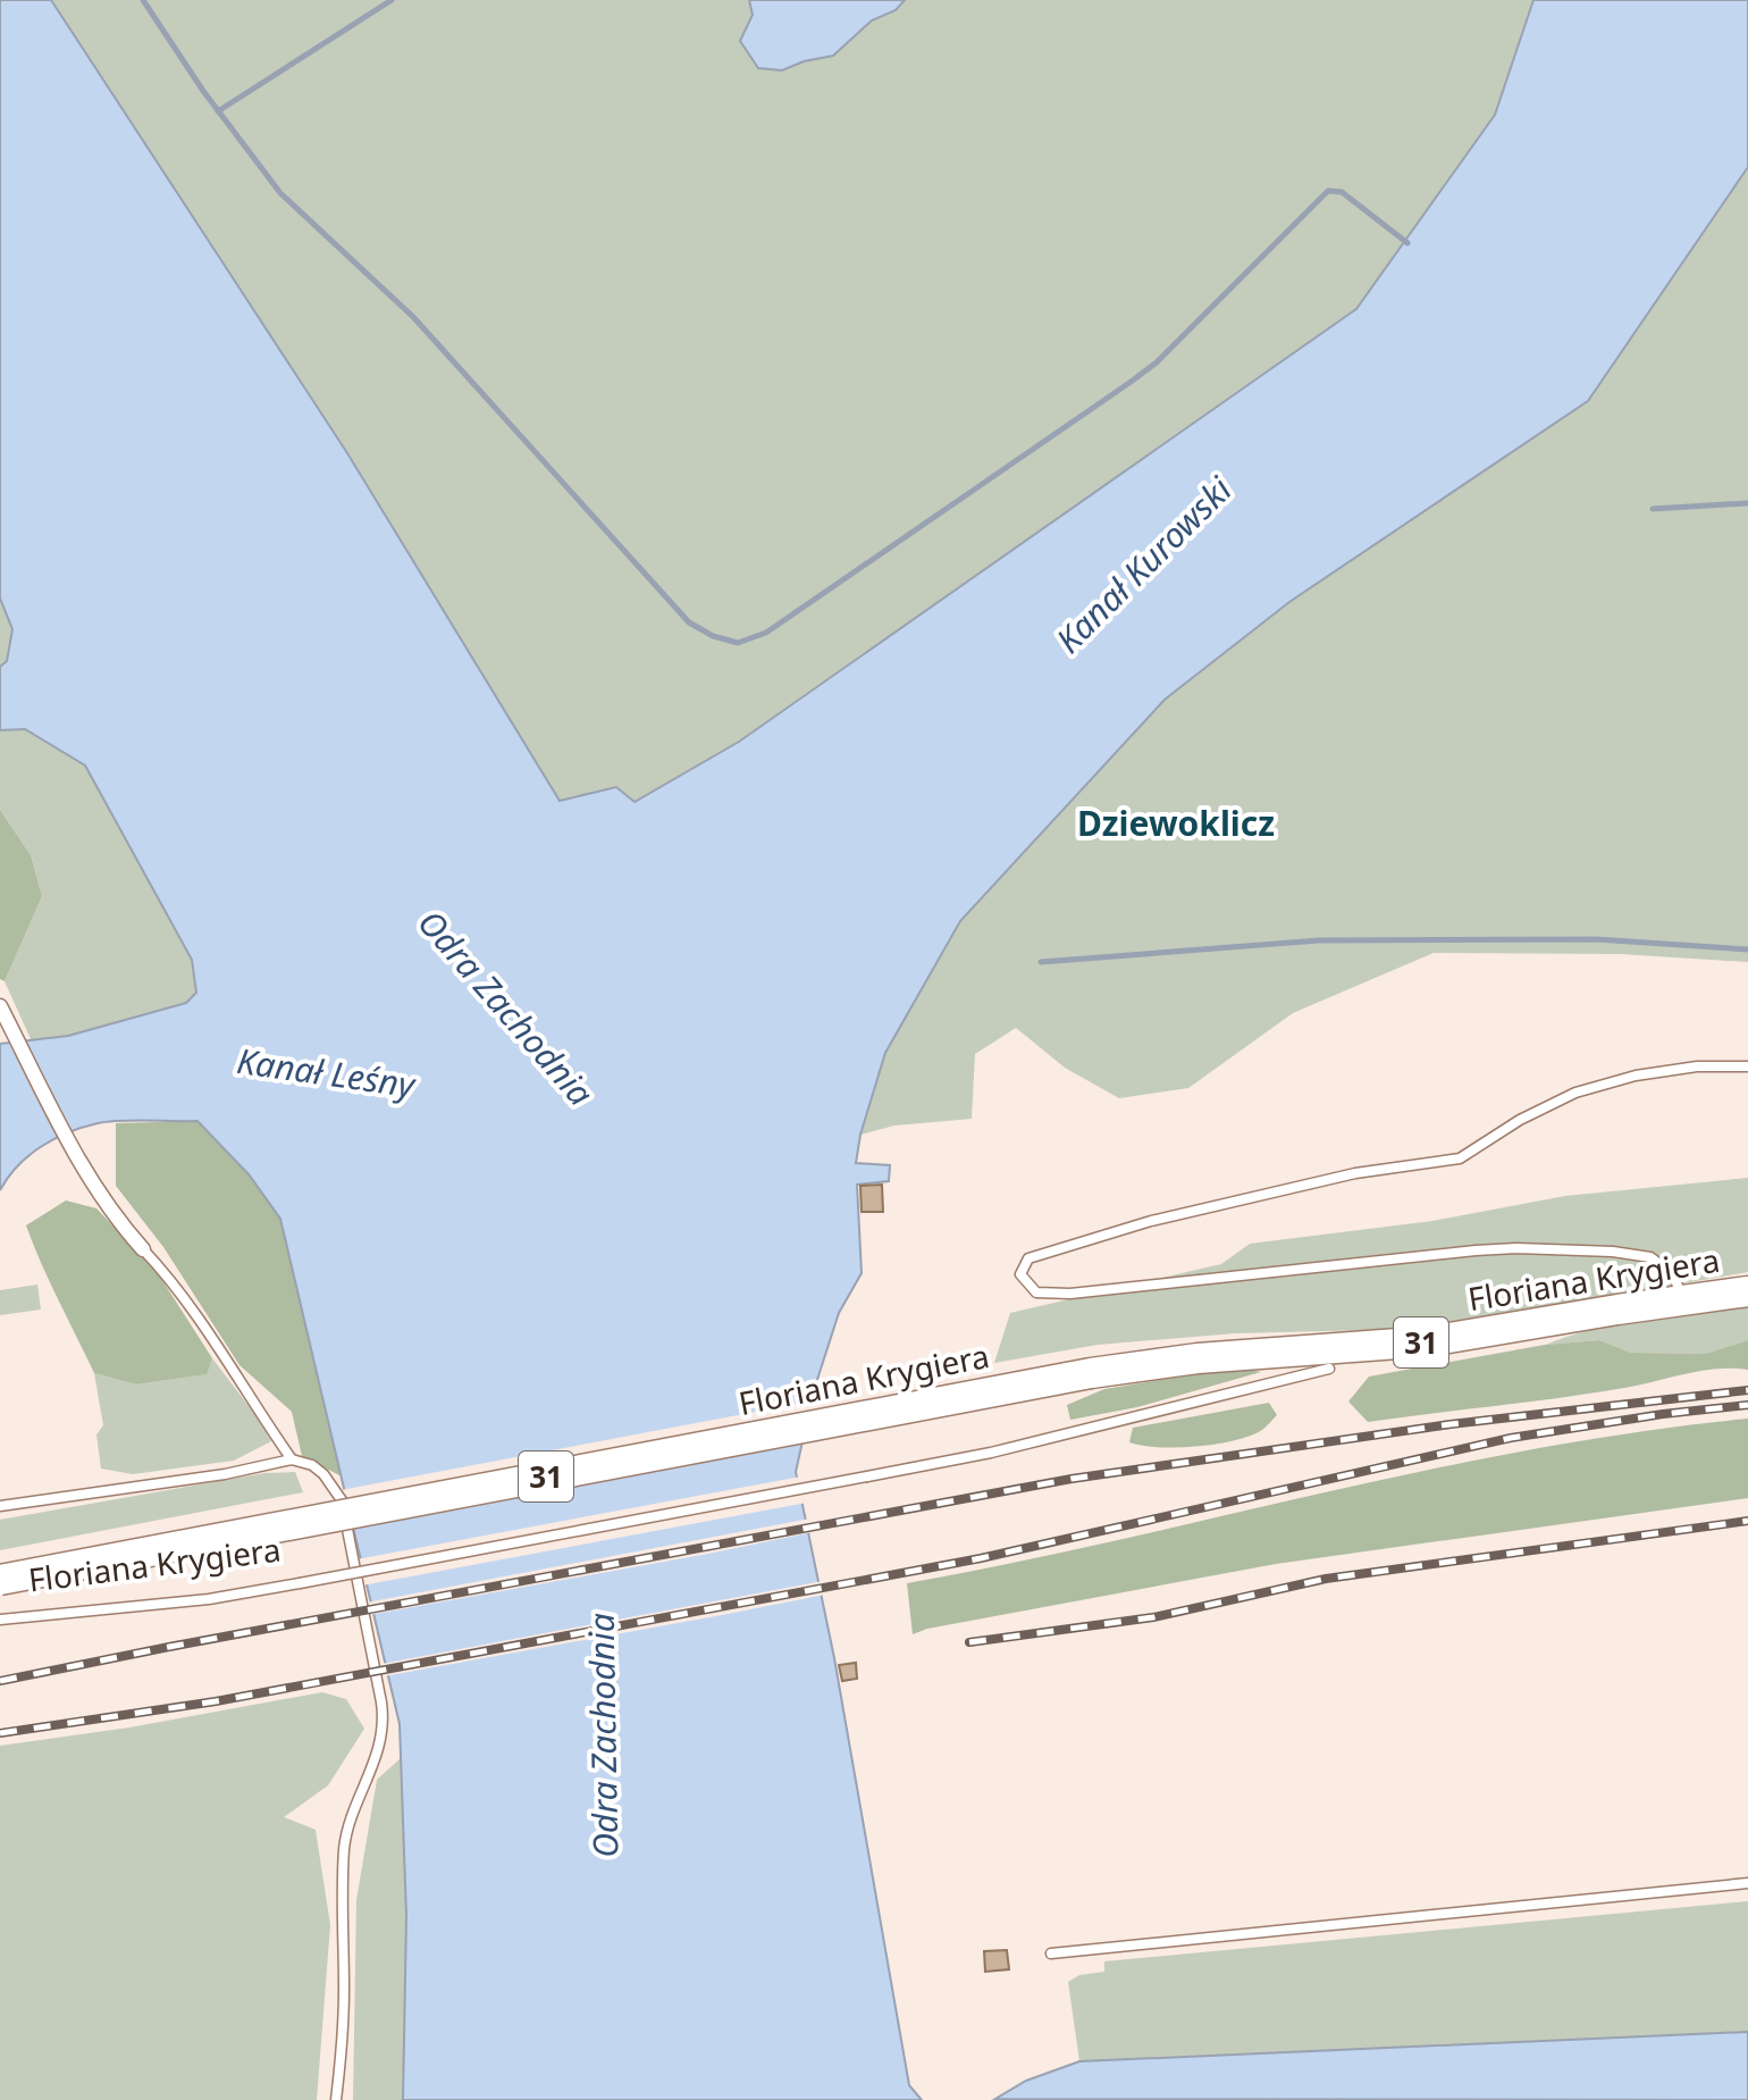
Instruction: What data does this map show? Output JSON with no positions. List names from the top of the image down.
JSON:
{
  "streets": {
    "main road": ["Floriana Krygiera", "31"]
  },
  "districts": ["Dziewoklicz"],
  "water": ["Kanał Kurowski", "Odra Zachodnia", "Kanał Leśny"]
}
